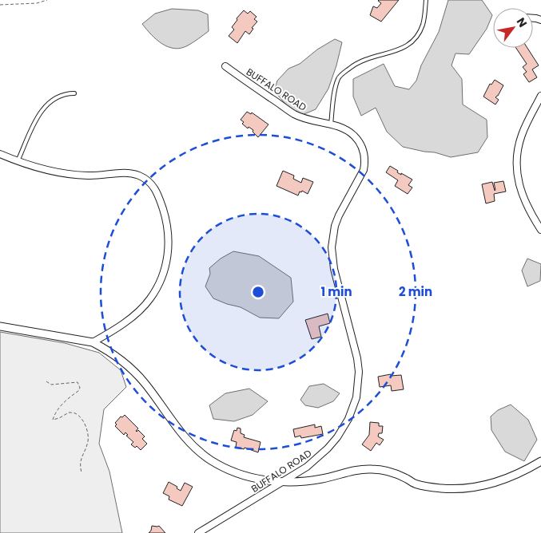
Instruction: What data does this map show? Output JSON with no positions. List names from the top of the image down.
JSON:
{
  "streets": {
    "street": ["BUFFALO ROAD"]
  },
  "north": "top right",
  "rings": ["1 min", "2 min"]
}
